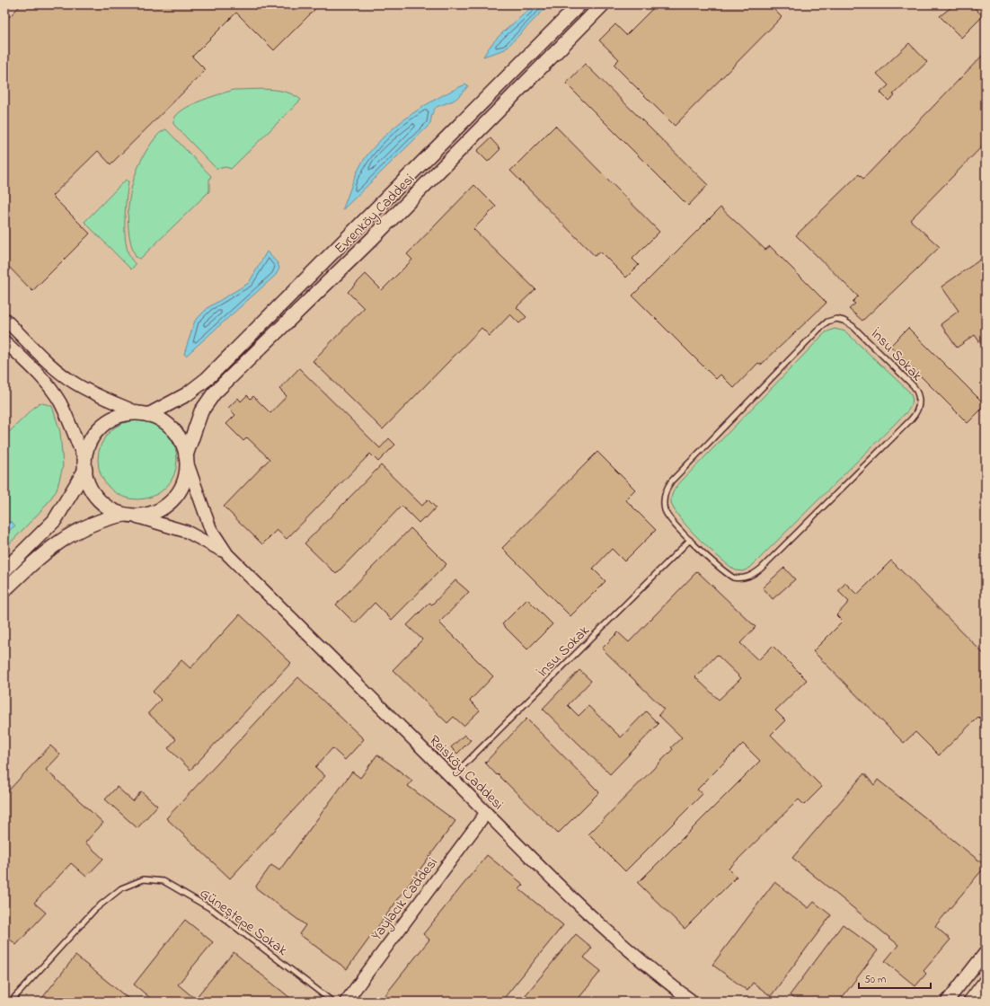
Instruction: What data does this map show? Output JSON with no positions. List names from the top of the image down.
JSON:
{
  "streets": {
    "main road": ["Evrenköy Caddesi"],
    "street": ["Reisköy Caddesi", "Yaylacık Caddesi"],
    "lane": ["İnsu Sokak", "Güneştepe Sokak"]
  },
  "crossings": [
    ["Evrenköy Caddesi", "Reisköy Caddesi"],
    ["İnsu Sokak", "Reisköy Caddesi"],
    ["Reisköy Caddesi", "Yaylacık Caddesi"]
  ],
  "scale_bar": "50 m"
}
